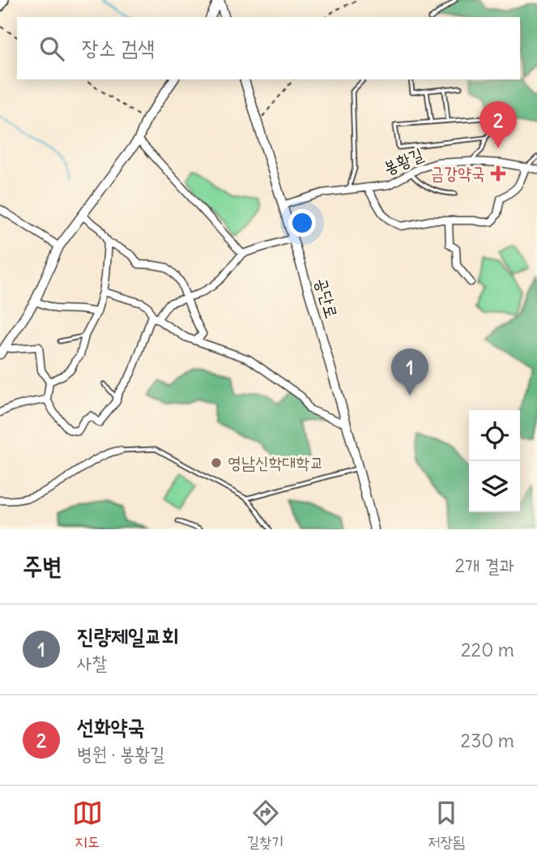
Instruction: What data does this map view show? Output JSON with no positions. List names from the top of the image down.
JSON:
{
  "streets": {
    "street": ["봉황길", "공단로"]
  },
  "crossings": [
    ["봉황길", "공단로"]
  ],
  "places": {
    "health": ["금강약국"],
    "other": ["영남신학대학교"]
  },
  "page": {
    "search": "장소 검색",
    "pins": ["2", "1"],
    "heading": ["주변", "2개 결과"],
    "list": [
      {
        "mark": "1",
        "name": "진량제일교회",
        "note": "사찰",
        "value": "220 m"
      },
      {
        "mark": "2",
        "name": "선화약국",
        "note": "병원 · 봉황길",
        "value": "230 m"
      }
    ],
    "nav": ["지도", "길찾기", "저장됨"]
  }
}
